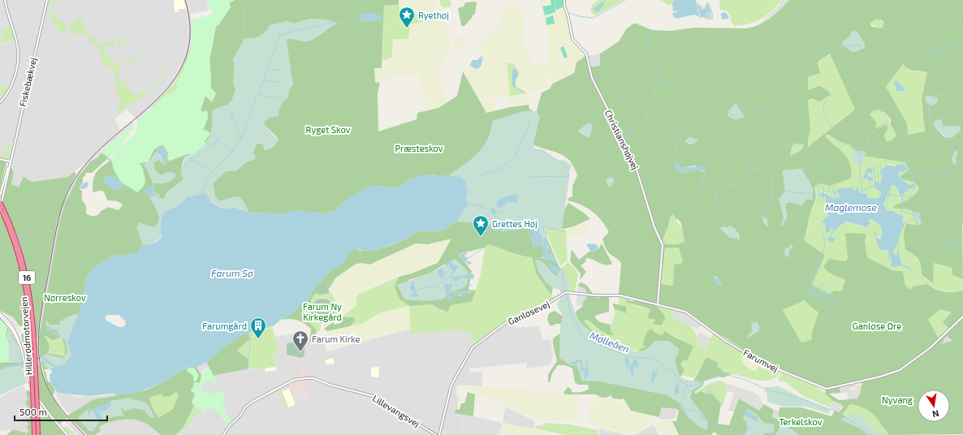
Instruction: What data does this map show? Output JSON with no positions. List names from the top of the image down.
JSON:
{
  "streets": {
    "highway": ["16", "Hillerødmotorvejen"],
    "street": [
      "Fiskebækvej",
      "Christianshøjvej",
      "Ganløsevej",
      "Farumvej",
      "Lillevangsvej"
    ]
  },
  "crossings": [
    ["Fiskebækvej", "Hillerødmotorvejen"],
    ["Christianshøjvej", "Farumvej"],
    ["Ganløsevej", "Farumvej"]
  ],
  "water": ["Maglemose", "Farum Sø", "Mølleåen"],
  "parks": [
    "Ryget Skov",
    "Præsteskov",
    "Nørreskov",
    "Farum Ny Kirkegård",
    "Ganløse Ore",
    "Nyvang",
    "Terkelskov"
  ],
  "places": {
    "place": ["Ryethøj", "Grettes Høj"],
    "building": ["Farumgård"],
    "church": ["Farum Kirke"]
  },
  "scale_bar": "500 m",
  "north": "bottom"
}
